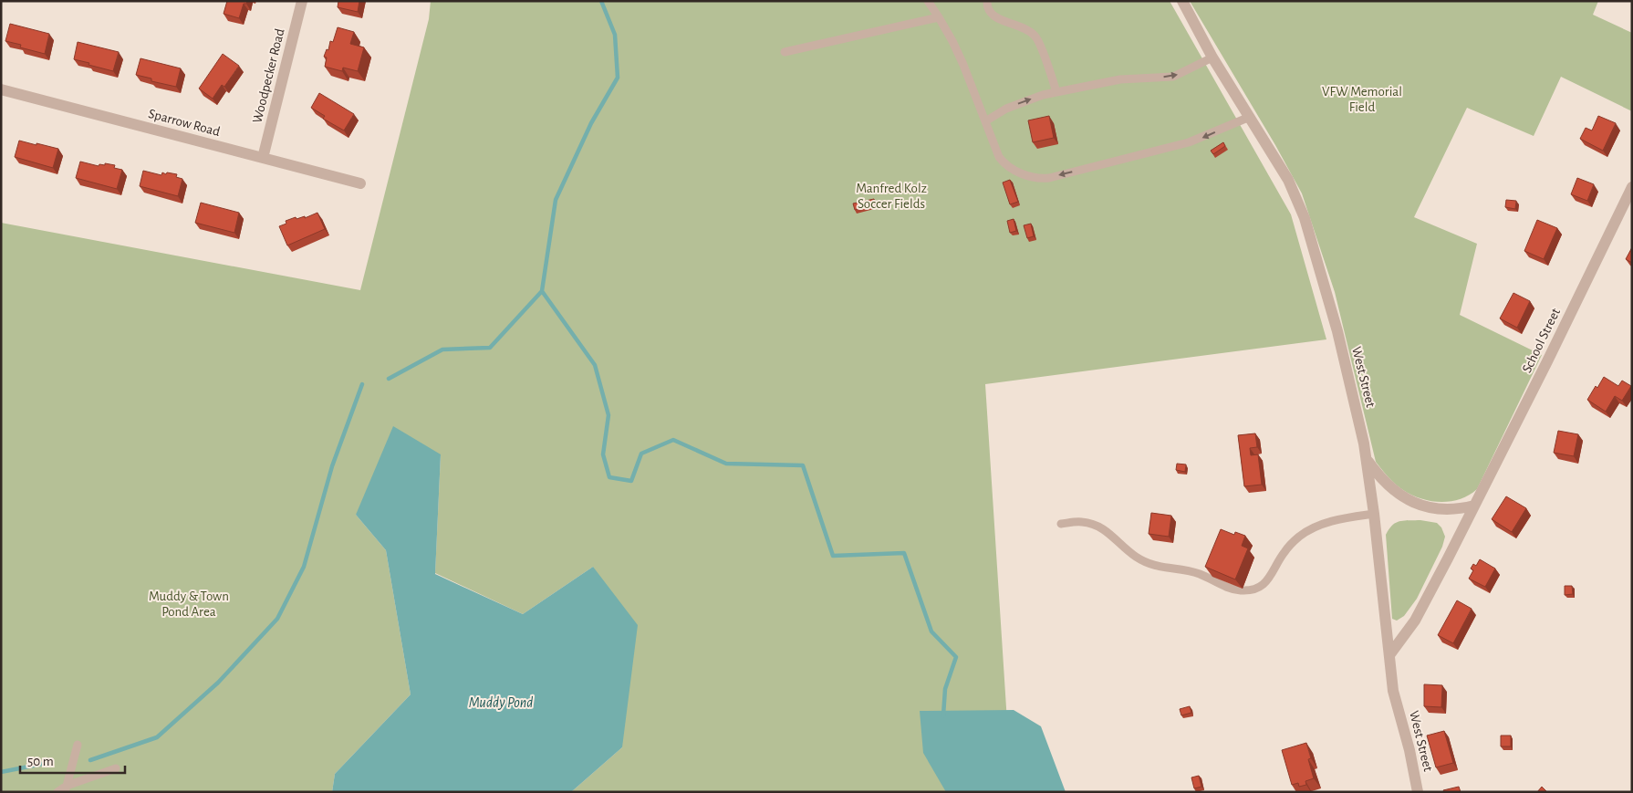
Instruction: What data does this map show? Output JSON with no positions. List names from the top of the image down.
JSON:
{
  "streets": {
    "street": [
      "Woodpecker Road",
      "Sparrow Road",
      "School Street",
      "West Street"
    ]
  },
  "crossings": [
    ["Woodpecker Road", "Sparrow Road"],
    ["School Street", "West Street"]
  ],
  "water": ["Muddy Pond"],
  "parks": ["VFW Memorial Field", "Manfred Kolz Soccer Fields", "Muddy & Town Pond Area"],
  "scale_bar": "50 m"
}
